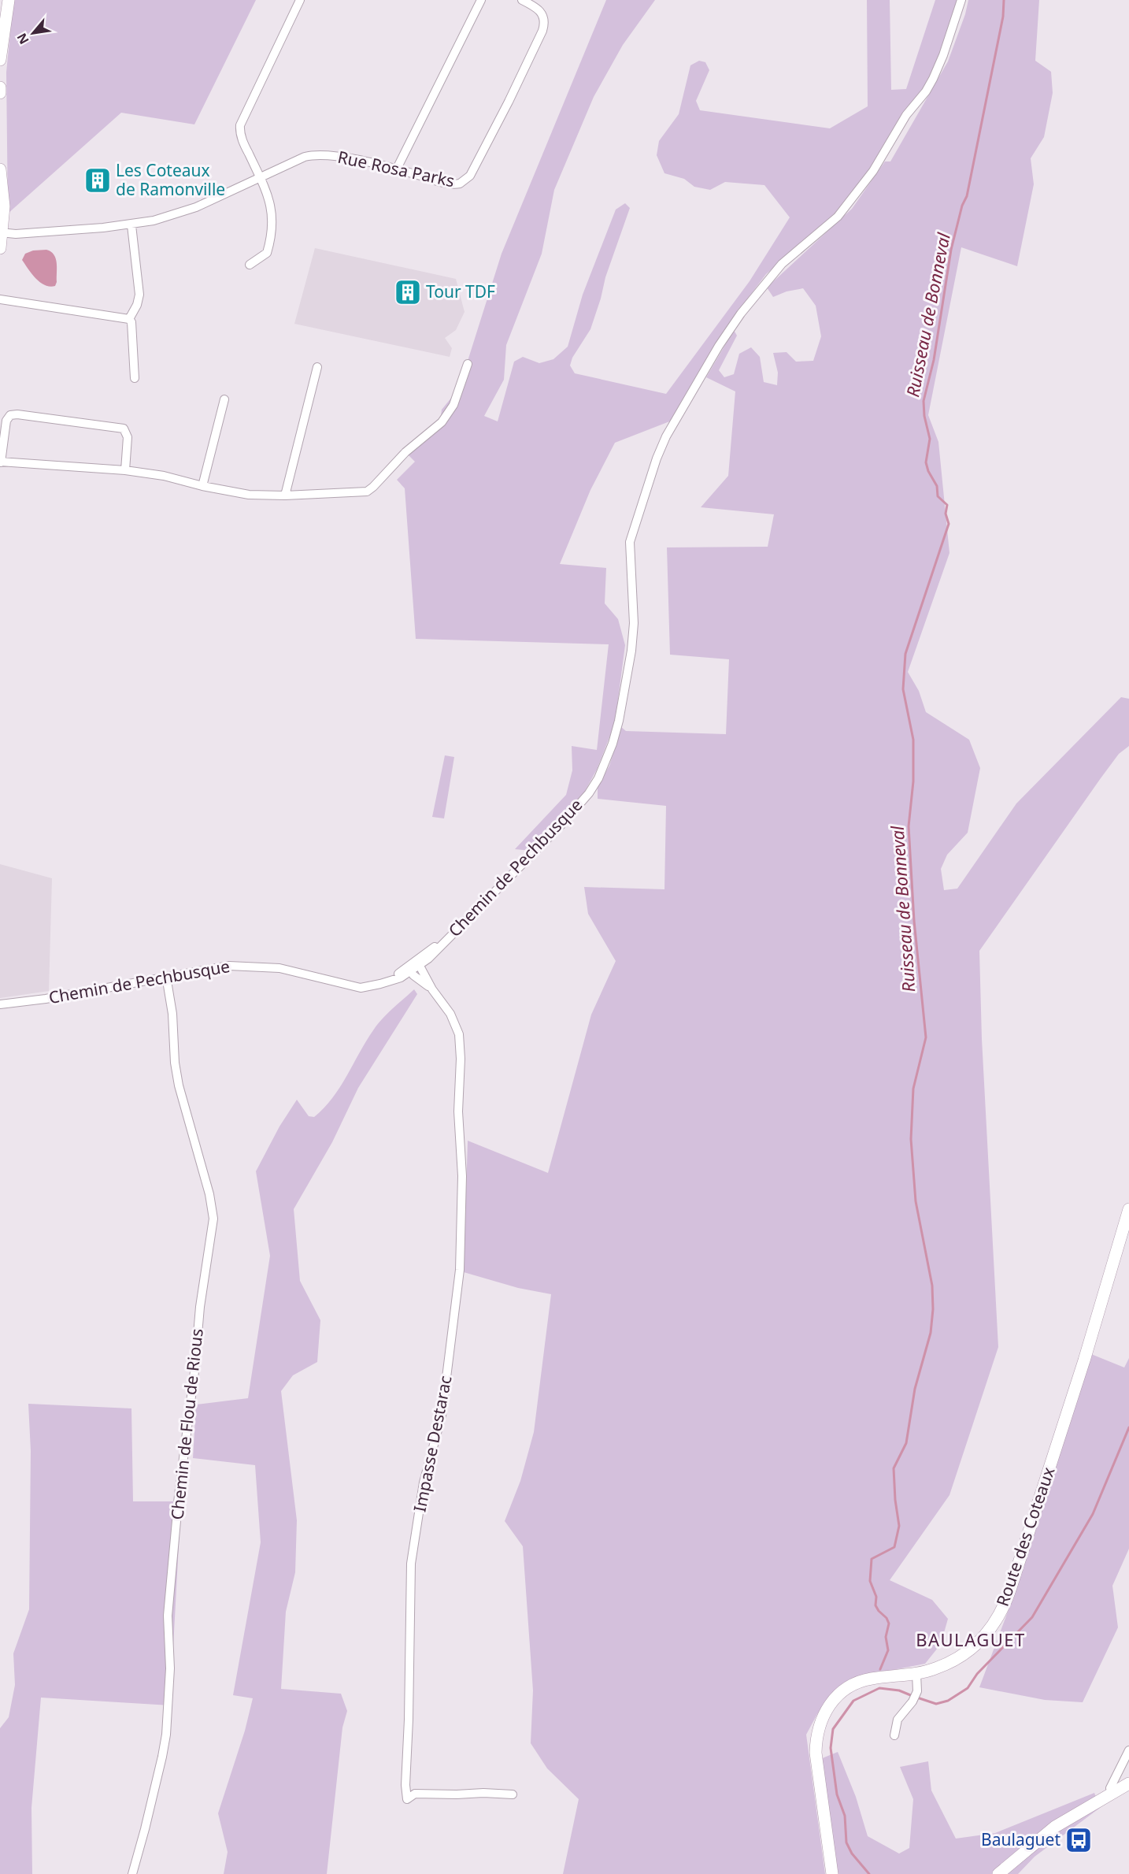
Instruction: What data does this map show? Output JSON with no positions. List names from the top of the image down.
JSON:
{
  "streets": {
    "street": [
      "Rue Rosa Parks",
      "Chemin de Pechbusque",
      "Chemin de Flou de Rious",
      "Impasse Destarac",
      "Route des Coteaux"
    ]
  },
  "crossings": [
    ["Chemin de Pechbusque", "Chemin de Flou de Rious"],
    ["Chemin de Pechbusque", "Impasse Destarac"]
  ],
  "districts": ["BAULAGUET"],
  "water": ["Ruisseau de Bonneval"],
  "places": {
    "building": ["Les Coteaux de Ramonville", "Tour TDF"],
    "bus stop": ["Baulaguet"]
  },
  "north": "bottom left"
}
